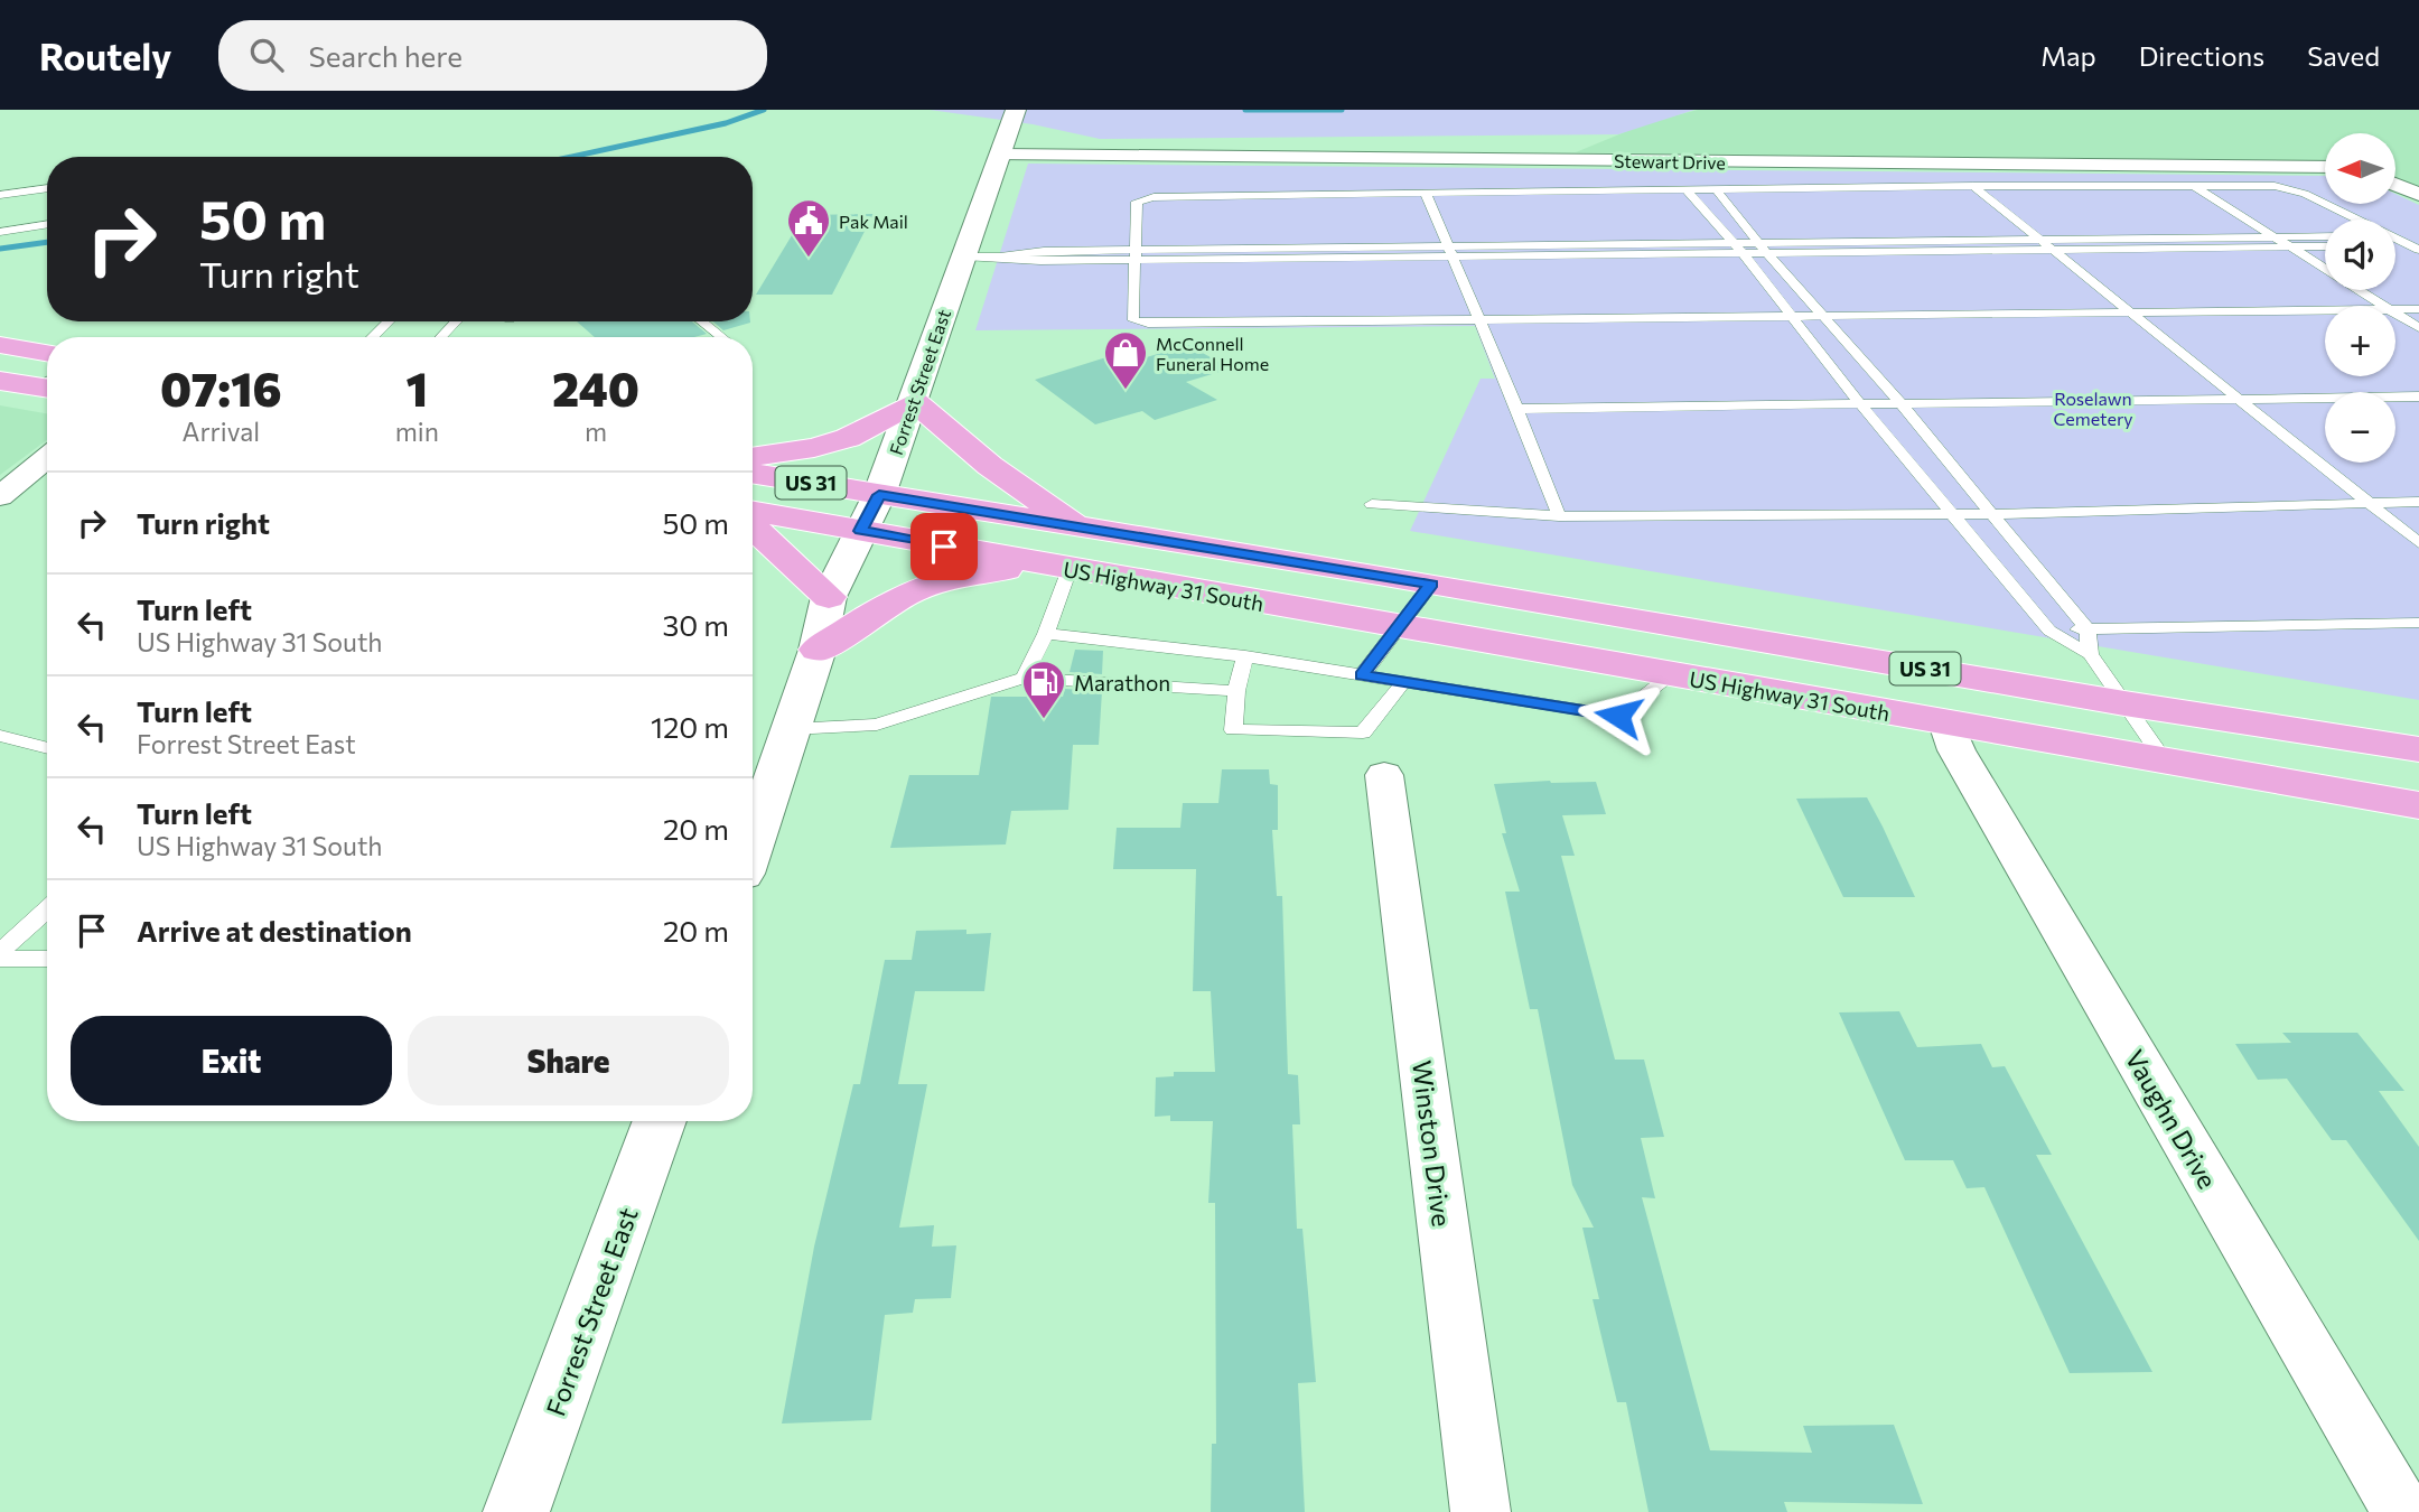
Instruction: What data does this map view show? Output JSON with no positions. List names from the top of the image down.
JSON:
{
  "streets": {
    "main road": ["US 31", "US Highway 31 South"],
    "street": [
      "Stewart Drive",
      "Forrest Street East",
      "Vaughn Drive",
      "Winston Drive"
    ]
  },
  "crossings": [
    ["Stewart Drive", "Forrest Street East"],
    ["Forrest Street East", "US Highway 31 South"],
    ["US Highway 31 South", "Vaughn Drive"]
  ],
  "parks": ["Roselawn Cemetery"],
  "places": {
    "public building": ["Pak Mail"],
    "shop": ["McConnell Funeral Home"],
    "fuel station": ["Marathon"]
  },
  "north": "left",
  "page": {
    "header": "Routely",
    "search": "Search here",
    "nav": ["Map", "Directions", "Saved"],
    "map_buttons": ["+", "−"],
    "turn": ["50 m", "Turn right"],
    "eta": [
      "07:16",
      "Arrival",
      "1",
      "min",
      "240",
      "m"
    ],
    "list": [
      {
        "name": "Turn right",
        "value": "50 m"
      },
      {
        "name": "Turn left",
        "note": "US Highway 31 South",
        "value": "30 m"
      },
      {
        "name": "Turn left",
        "note": "Forrest Street East",
        "value": "120 m"
      },
      {
        "name": "Turn left",
        "note": "US Highway 31 South",
        "value": "20 m"
      },
      {
        "name": "Arrive at destination",
        "value": "20 m"
      }
    ],
    "buttons": ["Exit", "Share"]
  }
}
